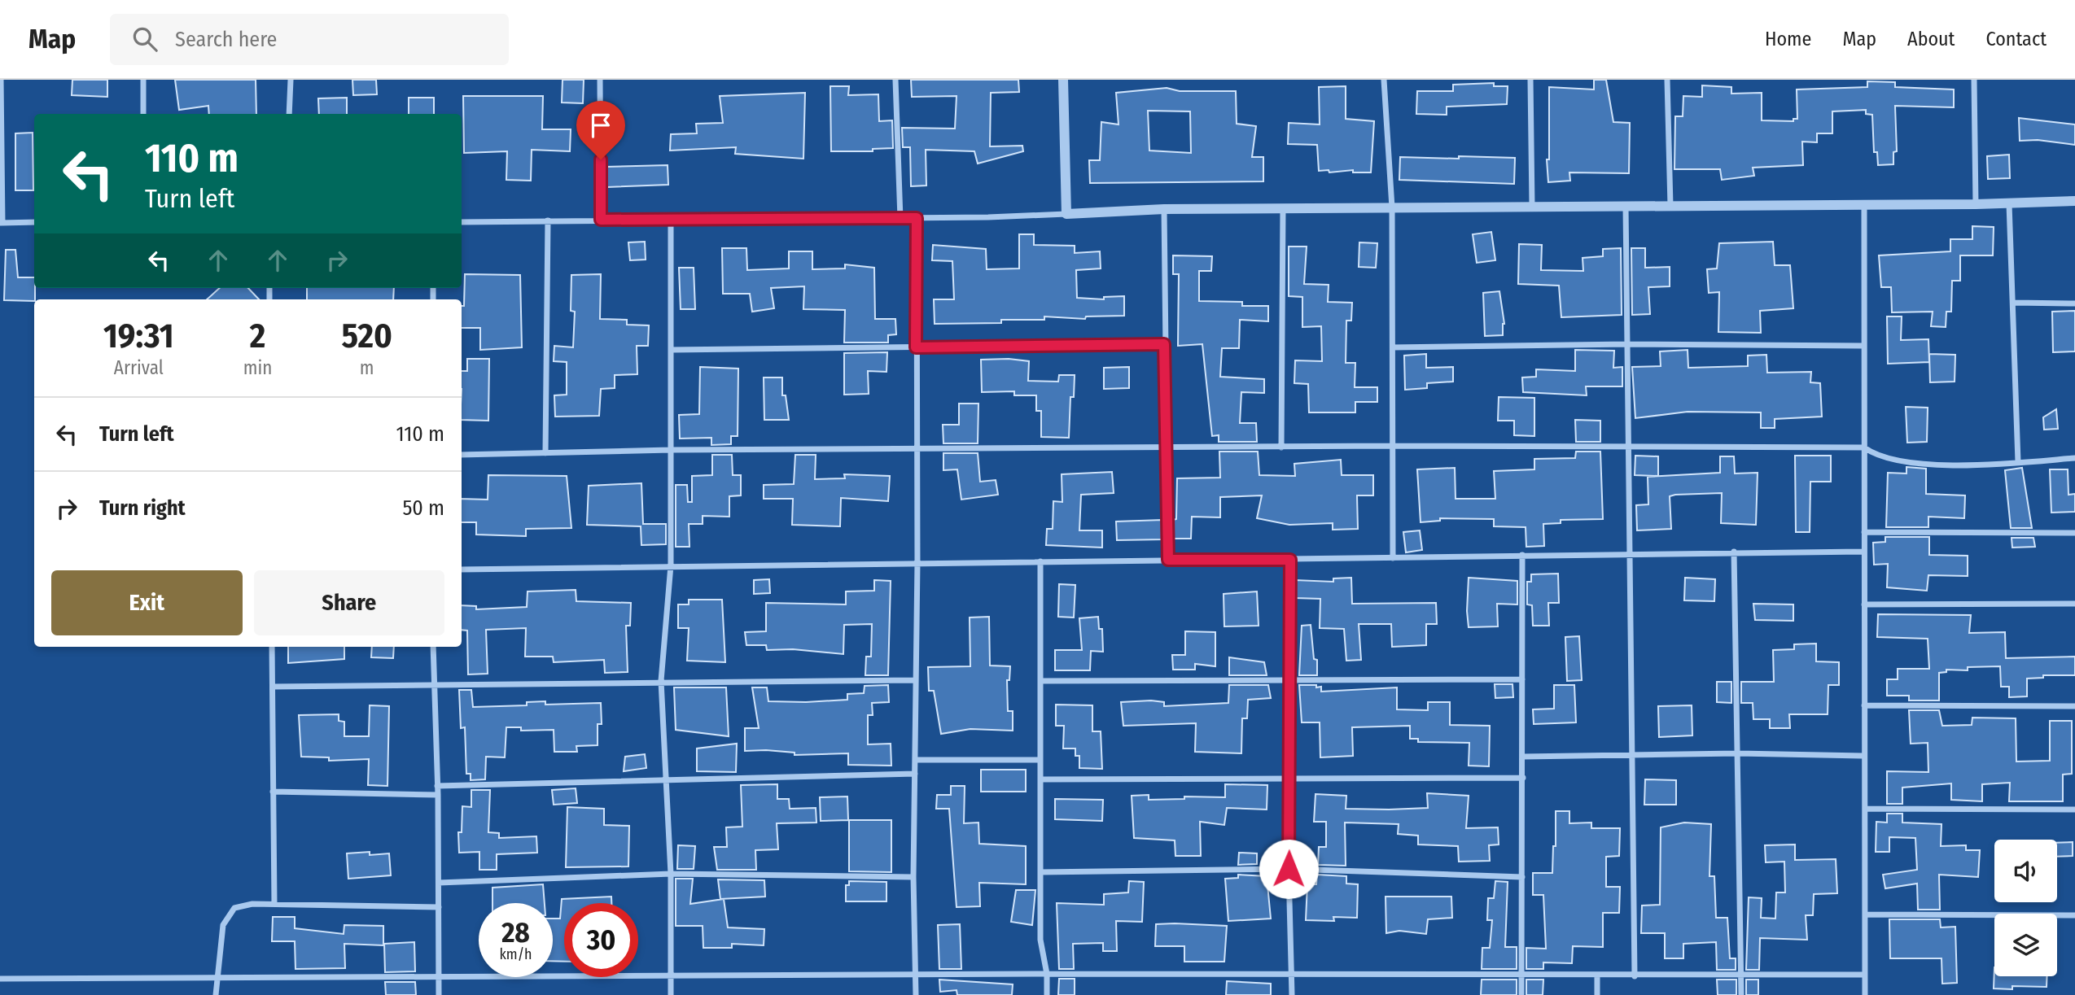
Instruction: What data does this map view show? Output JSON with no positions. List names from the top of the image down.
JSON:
{
  "page": {
    "header": "Map",
    "search": "Search here",
    "nav": [
      "Home",
      "Map",
      "About",
      "Contact"
    ],
    "turn": ["110 m", "Turn left"],
    "eta": [
      "19:31",
      "Arrival",
      "2",
      "min",
      "520",
      "m"
    ],
    "list": [
      {
        "name": "Turn left",
        "value": "110 m"
      },
      {
        "name": "Turn right",
        "value": "50 m"
      }
    ],
    "buttons": ["Exit", "Share"],
    "speed": "28 km/h",
    "limit": "30"
  }
}
